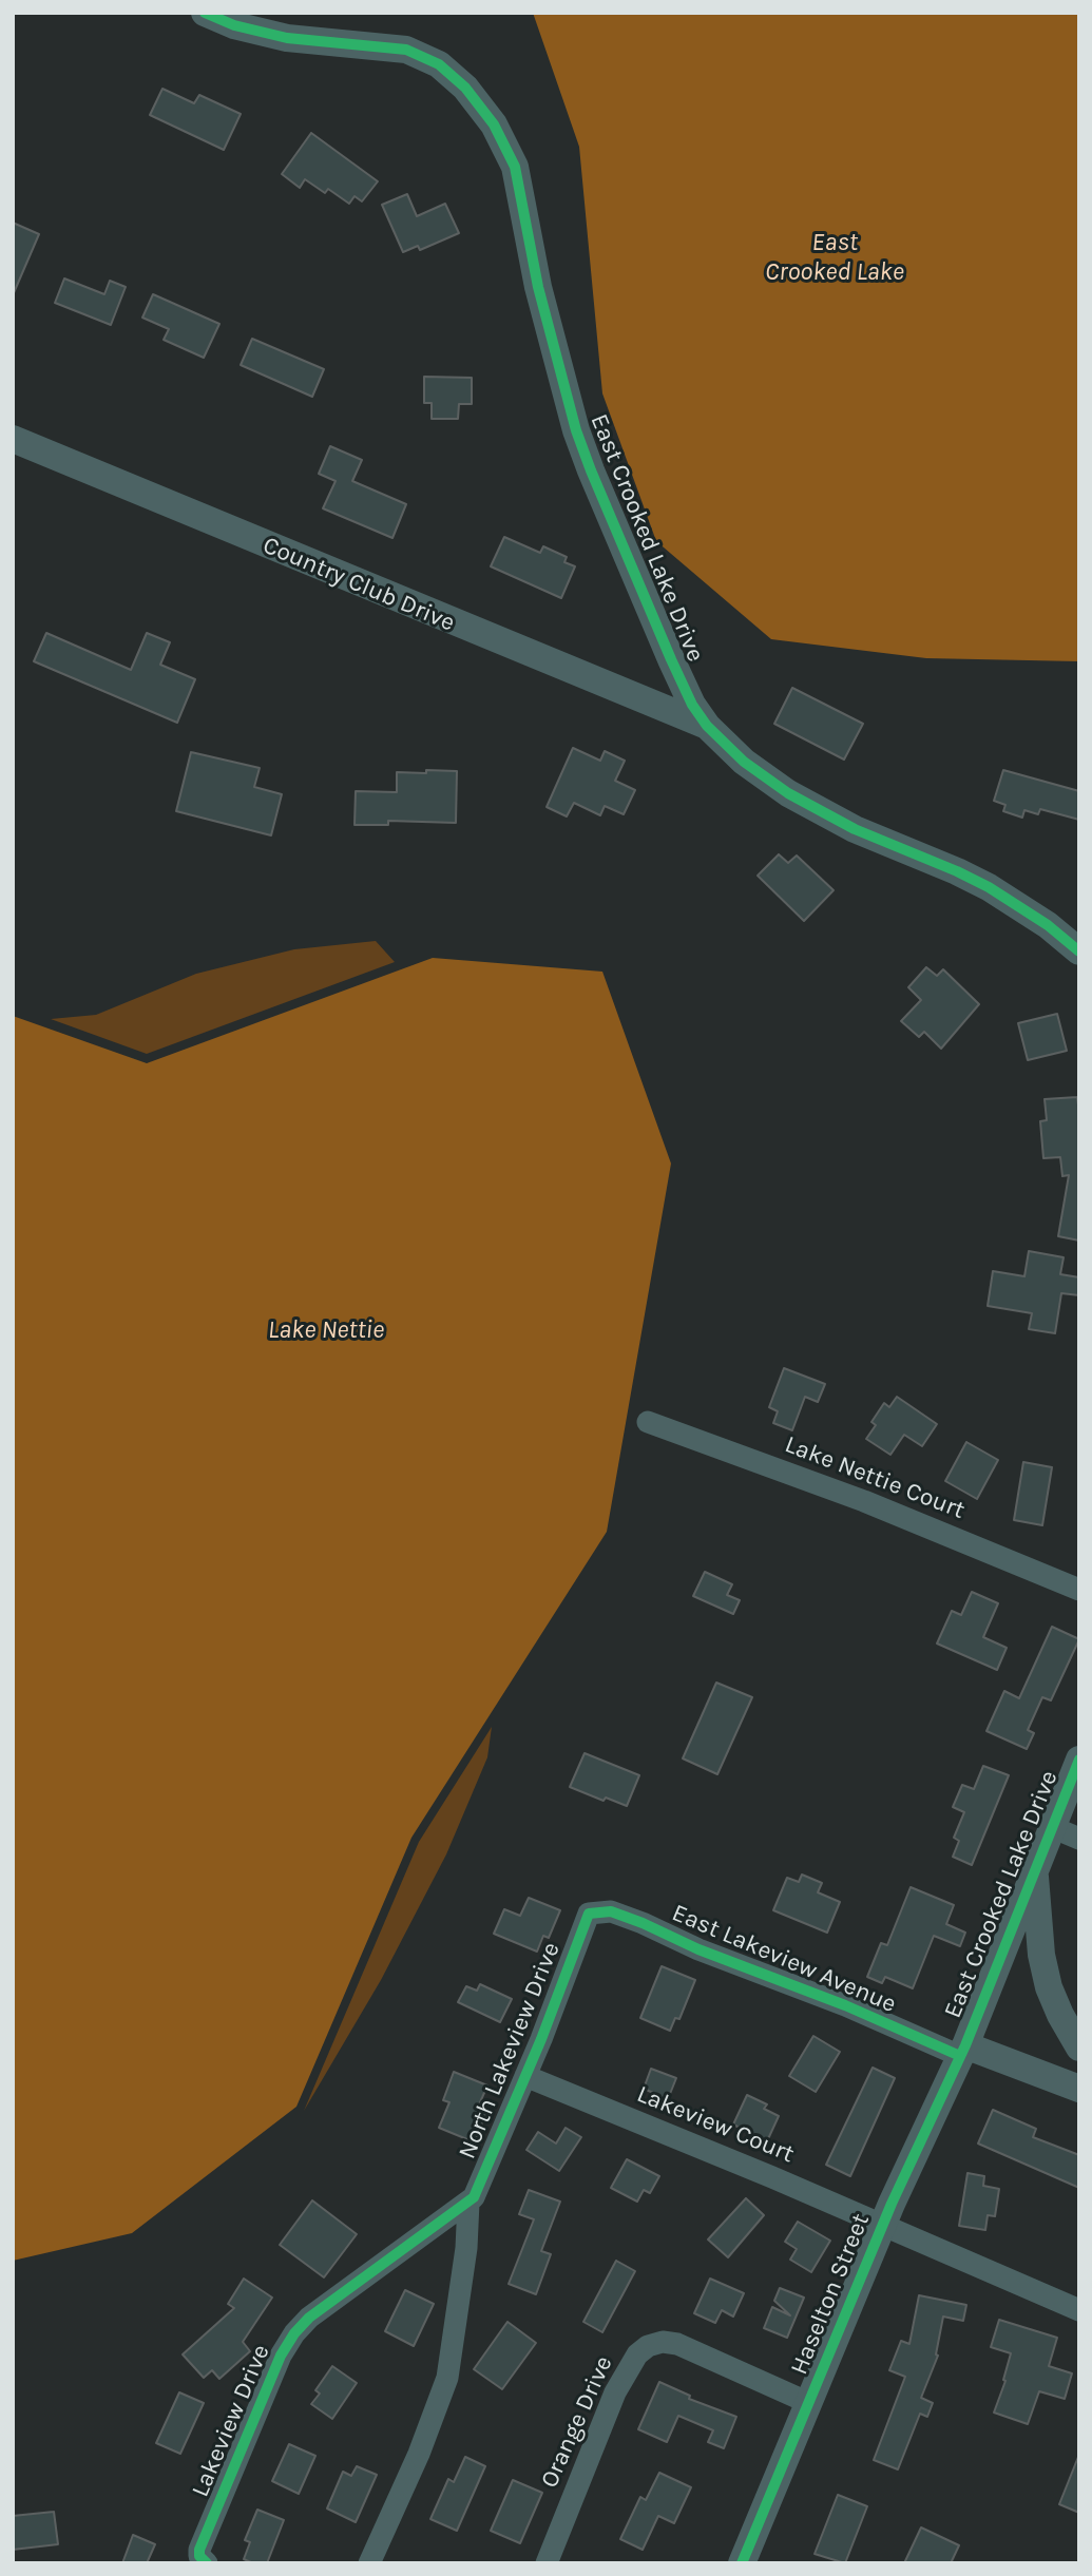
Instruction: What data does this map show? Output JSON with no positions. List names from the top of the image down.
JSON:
{
  "streets": {
    "street": [
      "East Crooked Lake Drive",
      "Country Club Drive",
      "Lake Nettie Court",
      "East Lakeview Avenue",
      "North Lakeview Drive",
      "Lakeview Court",
      "Haselton Street",
      "Lakeview Drive",
      "Orange Drive"
    ]
  },
  "crossings": [
    ["East Crooked Lake Drive", "Country Club Drive"],
    ["East Crooked Lake Drive", "East Lakeview Avenue"],
    ["East Crooked Lake Drive", "Haselton Street"],
    ["East Lakeview Avenue", "North Lakeview Drive"],
    ["East Lakeview Avenue", "Haselton Street"],
    ["North Lakeview Drive", "Lakeview Court"],
    ["North Lakeview Drive", "Lakeview Drive"],
    ["Lakeview Court", "Haselton Street"],
    ["Haselton Street", "Orange Drive"]
  ],
  "water": ["East Crooked Lake", "Lake Nettie"]
}
